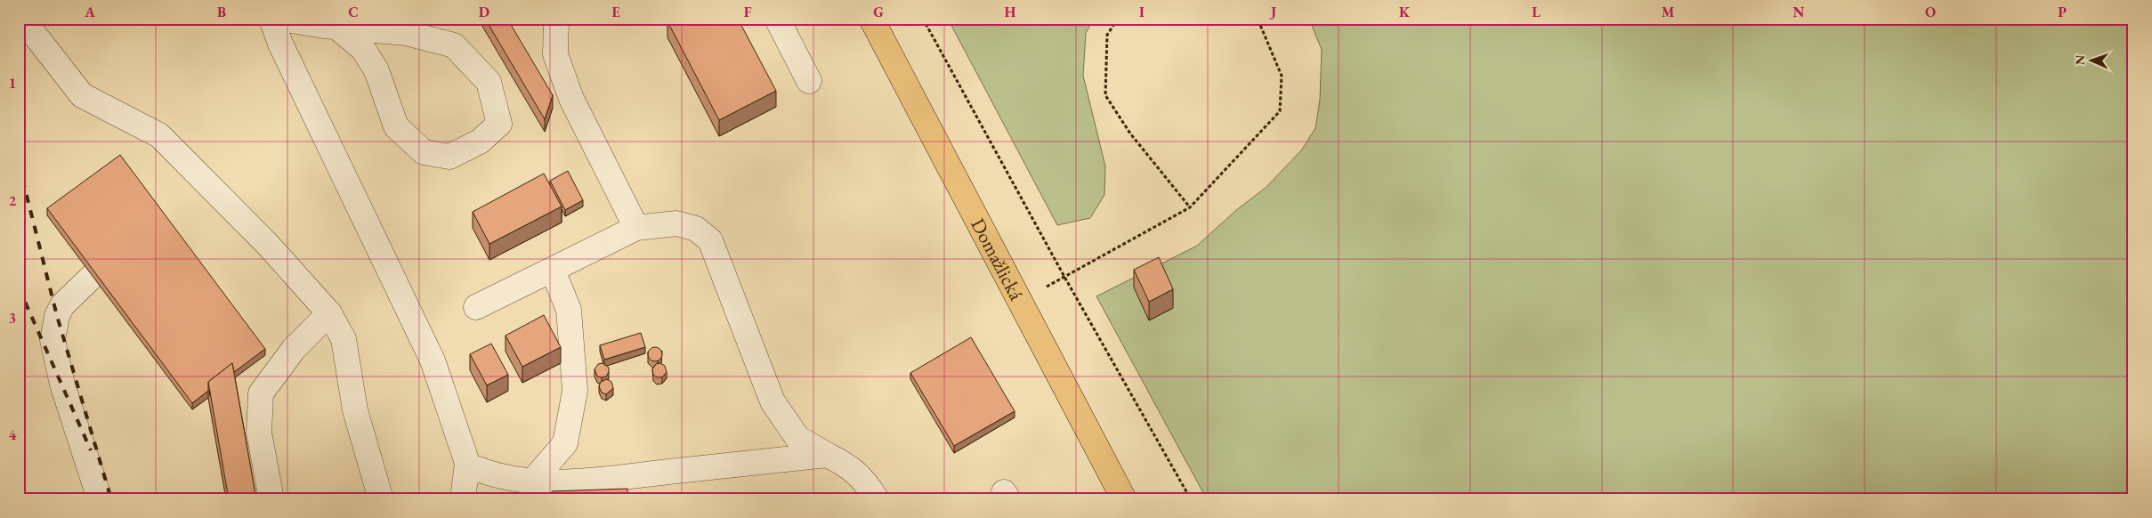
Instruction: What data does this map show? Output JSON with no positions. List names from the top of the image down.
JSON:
{
  "streets": {
    "main road": ["Domažlická"]
  },
  "north": "left",
  "grid": {
    "columns": [
      "A",
      "B",
      "C",
      "D",
      "E",
      "F",
      "G",
      "H",
      "I",
      "J",
      "K",
      "L",
      "M",
      "N",
      "O",
      "P"
    ],
    "rows": [
      "1",
      "2",
      "3",
      "4"
    ]
  }
}
